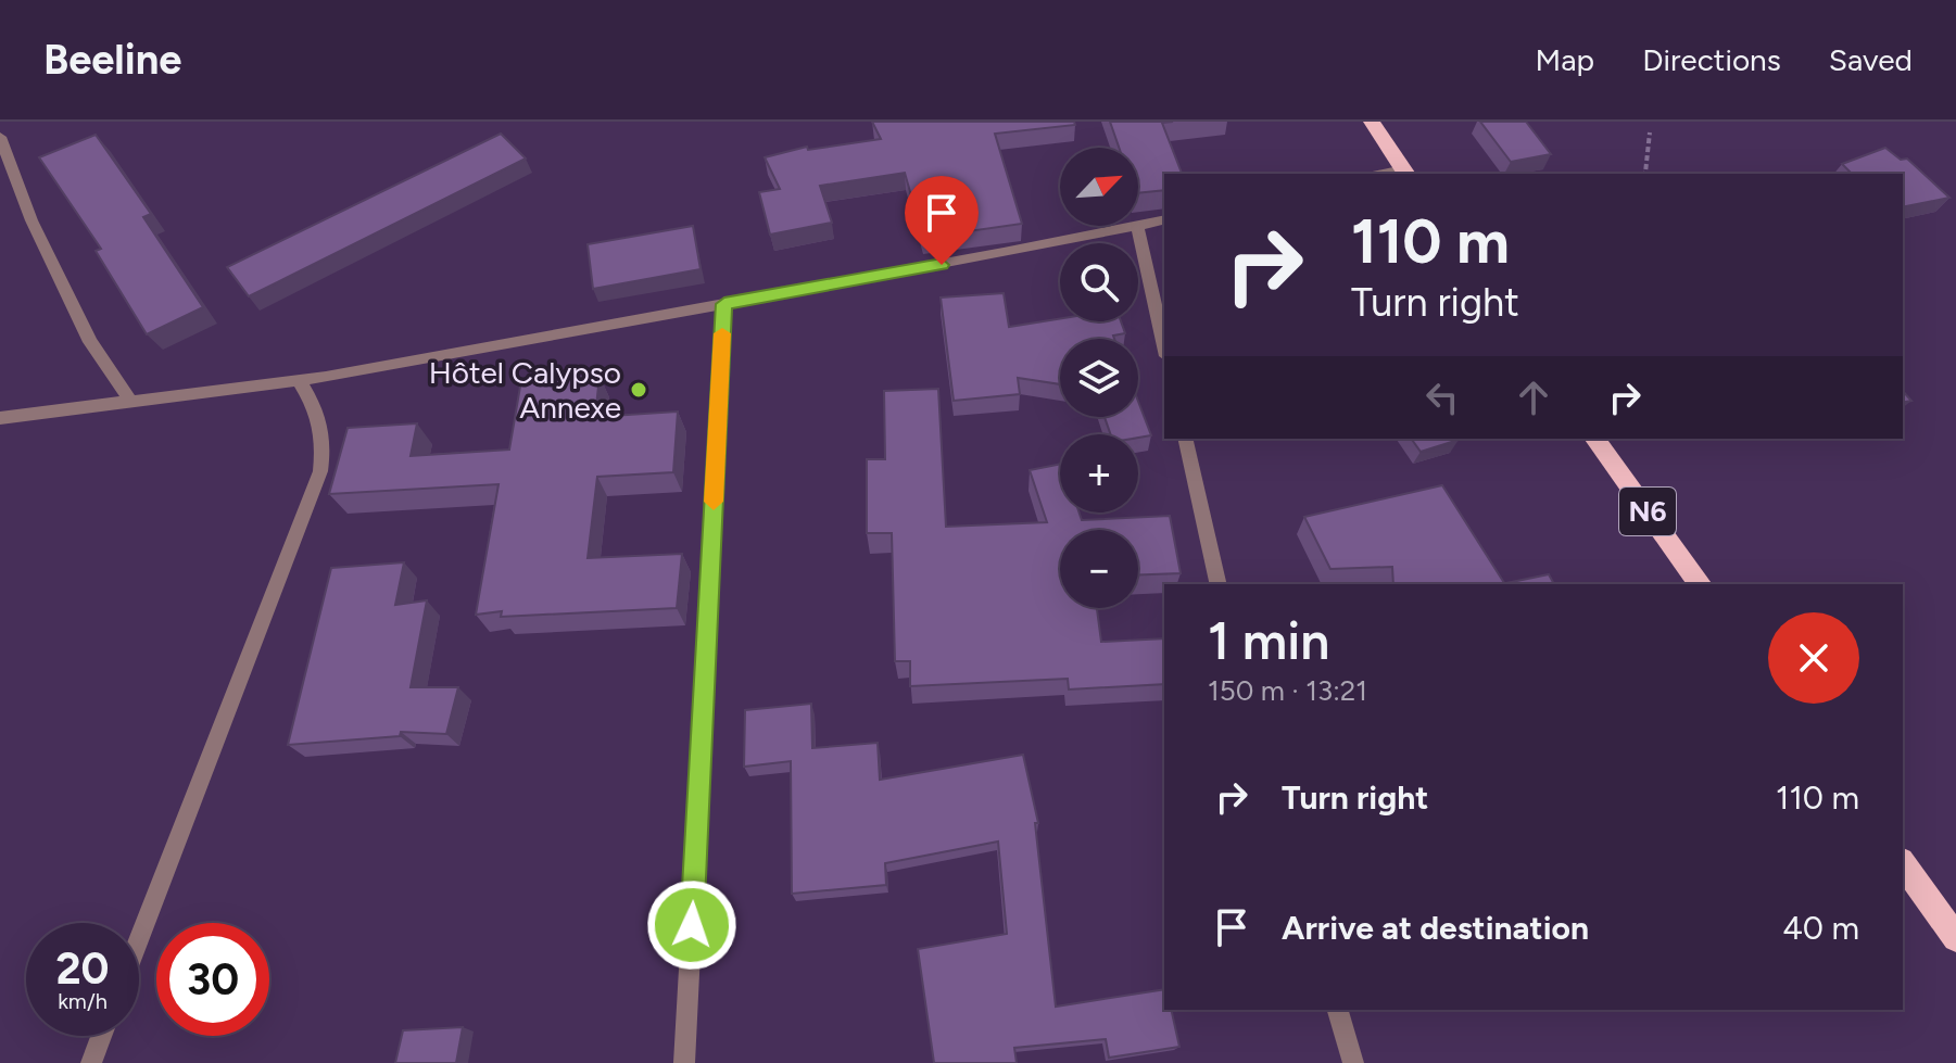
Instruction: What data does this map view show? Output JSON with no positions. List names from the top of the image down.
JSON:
{
  "streets": {
    "highway": ["N6"]
  },
  "places": ["Hôtel Calypso Annexe"],
  "north": "top right",
  "page": {
    "header": "Beeline",
    "nav": ["Map", "Directions", "Saved"],
    "map_buttons": ["+", "−"],
    "turn": ["110 m", "Turn right"],
    "heading": ["1 min", "150 m · 13:21"],
    "list": [
      {
        "name": "Turn right",
        "value": "110 m"
      },
      {
        "name": "Arrive at destination",
        "value": "40 m"
      }
    ],
    "speed": "20 km/h",
    "limit": "30"
  }
}
